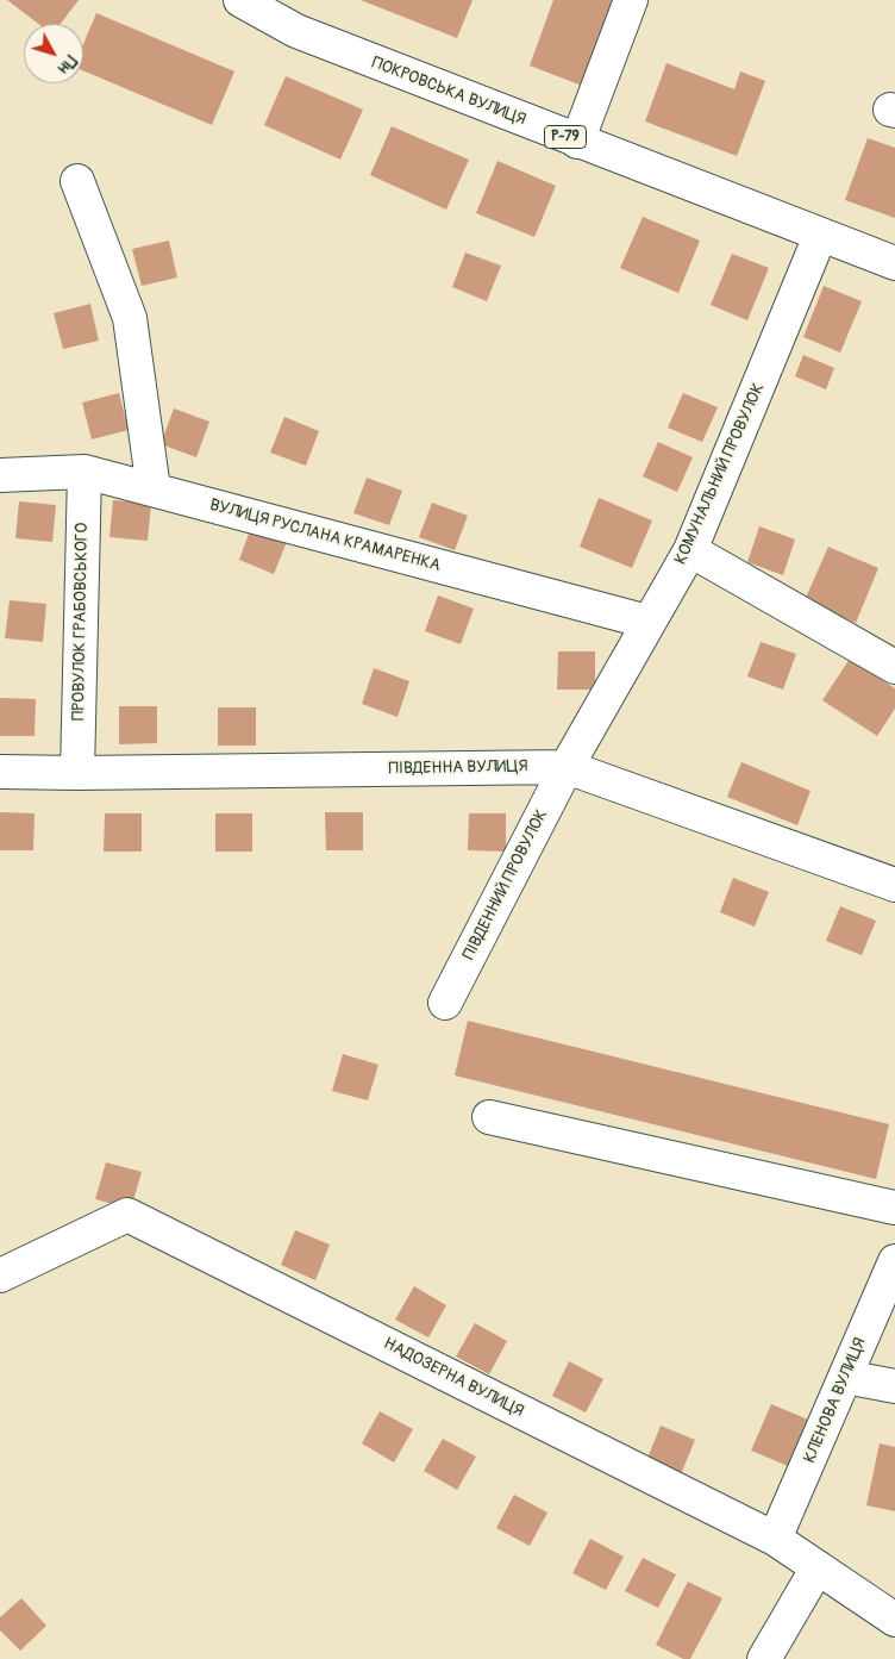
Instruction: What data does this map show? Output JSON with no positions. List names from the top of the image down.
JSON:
{
  "streets": {
    "street": [
      "ПОКРОВСЬКА ВУЛИЦЯ",
      "Р-79",
      "КОМУНАЛЬНИЙ ПРОВУЛОК",
      "ВУЛИЦЯ РУСЛАНА КРАМАРЕНКА",
      "ПРОВУЛОК ГРАБОВСЬКОГО",
      "ПІВДЕННА ВУЛИЦЯ",
      "ПІВДЕННИЙ ПРОВУЛОК",
      "НАДОЗЕРНА ВУЛИЦЯ",
      "КЛЕНОВА ВУЛИЦЯ"
    ]
  },
  "crossings": [
    ["ПОКРОВСЬКА ВУЛИЦЯ", "КОМУНАЛЬНИЙ ПРОВУЛОК"],
    ["КОМУНАЛЬНИЙ ПРОВУЛОК", "ВУЛИЦЯ РУСЛАНА КРАМАРЕНКА"],
    ["КОМУНАЛЬНИЙ ПРОВУЛОК", "ПІВДЕННА ВУЛИЦЯ"],
    ["КОМУНАЛЬНИЙ ПРОВУЛОК", "ПІВДЕННИЙ ПРОВУЛОК"],
    ["ВУЛИЦЯ РУСЛАНА КРАМАРЕНКА", "ПРОВУЛОК ГРАБОВСЬКОГО"],
    ["ПРОВУЛОК ГРАБОВСЬКОГО", "ПІВДЕННА ВУЛИЦЯ"],
    ["ПІВДЕННА ВУЛИЦЯ", "ПІВДЕННИЙ ПРОВУЛОК"],
    ["НАДОЗЕРНА ВУЛИЦЯ", "КЛЕНОВА ВУЛИЦЯ"]
  ],
  "north": "bottom right"
}
